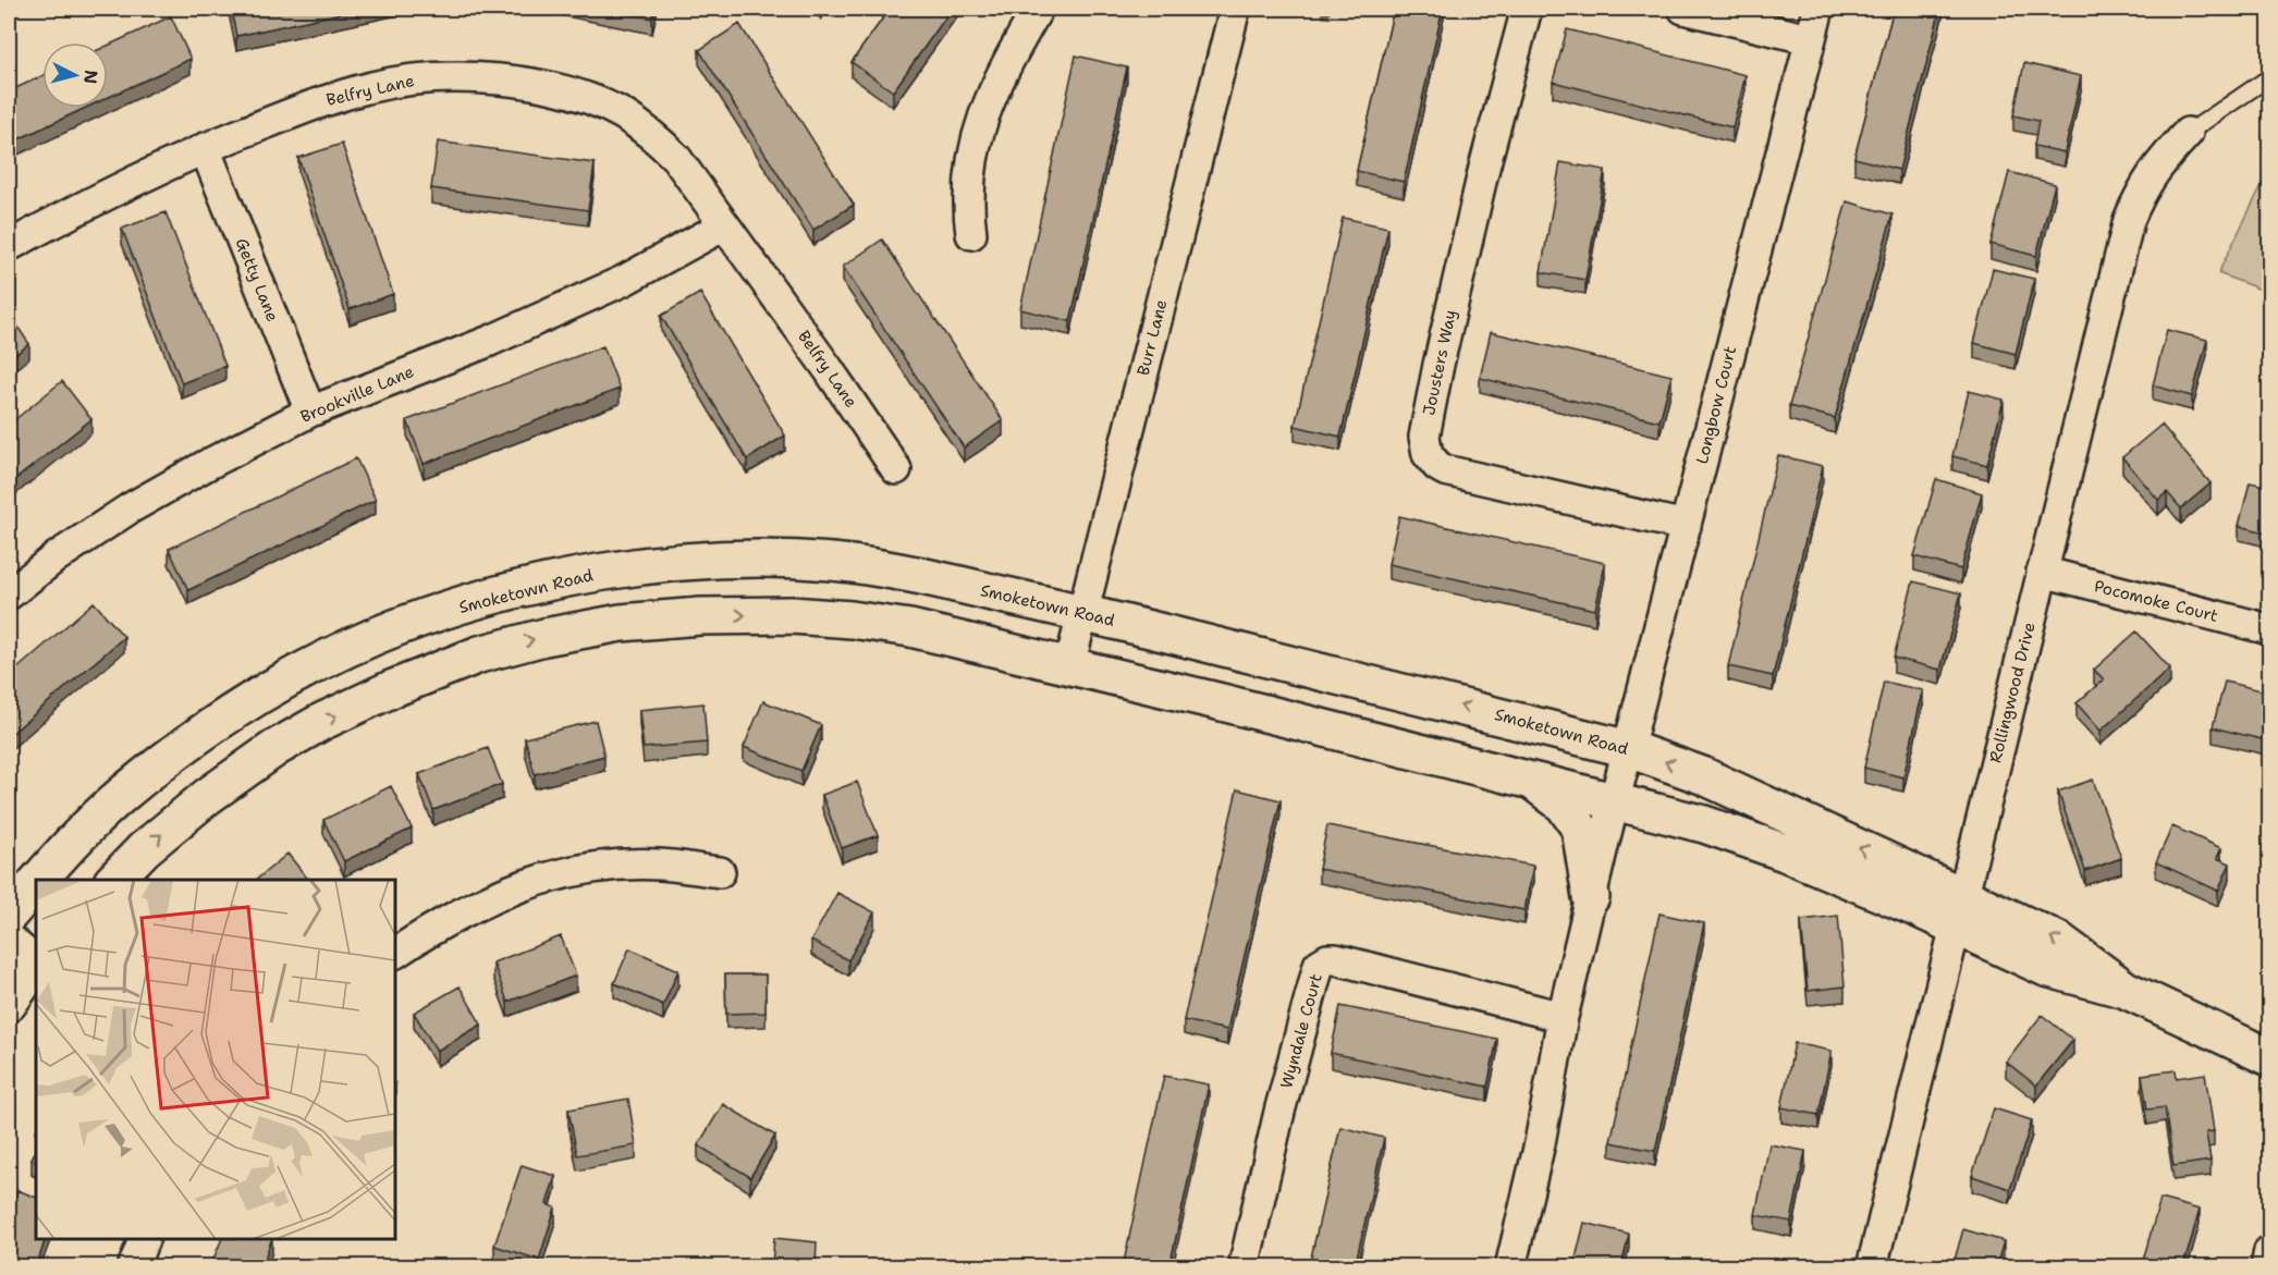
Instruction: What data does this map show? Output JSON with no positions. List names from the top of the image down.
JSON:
{
  "streets": {
    "main road": ["Smoketown Road"],
    "street": [
      "Belfry Lane",
      "Getty Lane",
      "Burr Lane",
      "Jousters Way",
      "Brookville Lane",
      "Longbow Court",
      "Pocomoke Court",
      "Rollingwood Drive",
      "Wyndale Court"
    ]
  },
  "crossings": [
    ["Belfry Lane", "Getty Lane"],
    ["Belfry Lane", "Brookville Lane"],
    ["Getty Lane", "Brookville Lane"],
    ["Burr Lane", "Smoketown Road"],
    ["Jousters Way", "Longbow Court"],
    ["Longbow Court", "Smoketown Road"],
    ["Smoketown Road", "Rollingwood Drive"],
    ["Pocomoke Court", "Rollingwood Drive"]
  ],
  "north": "right"
}
